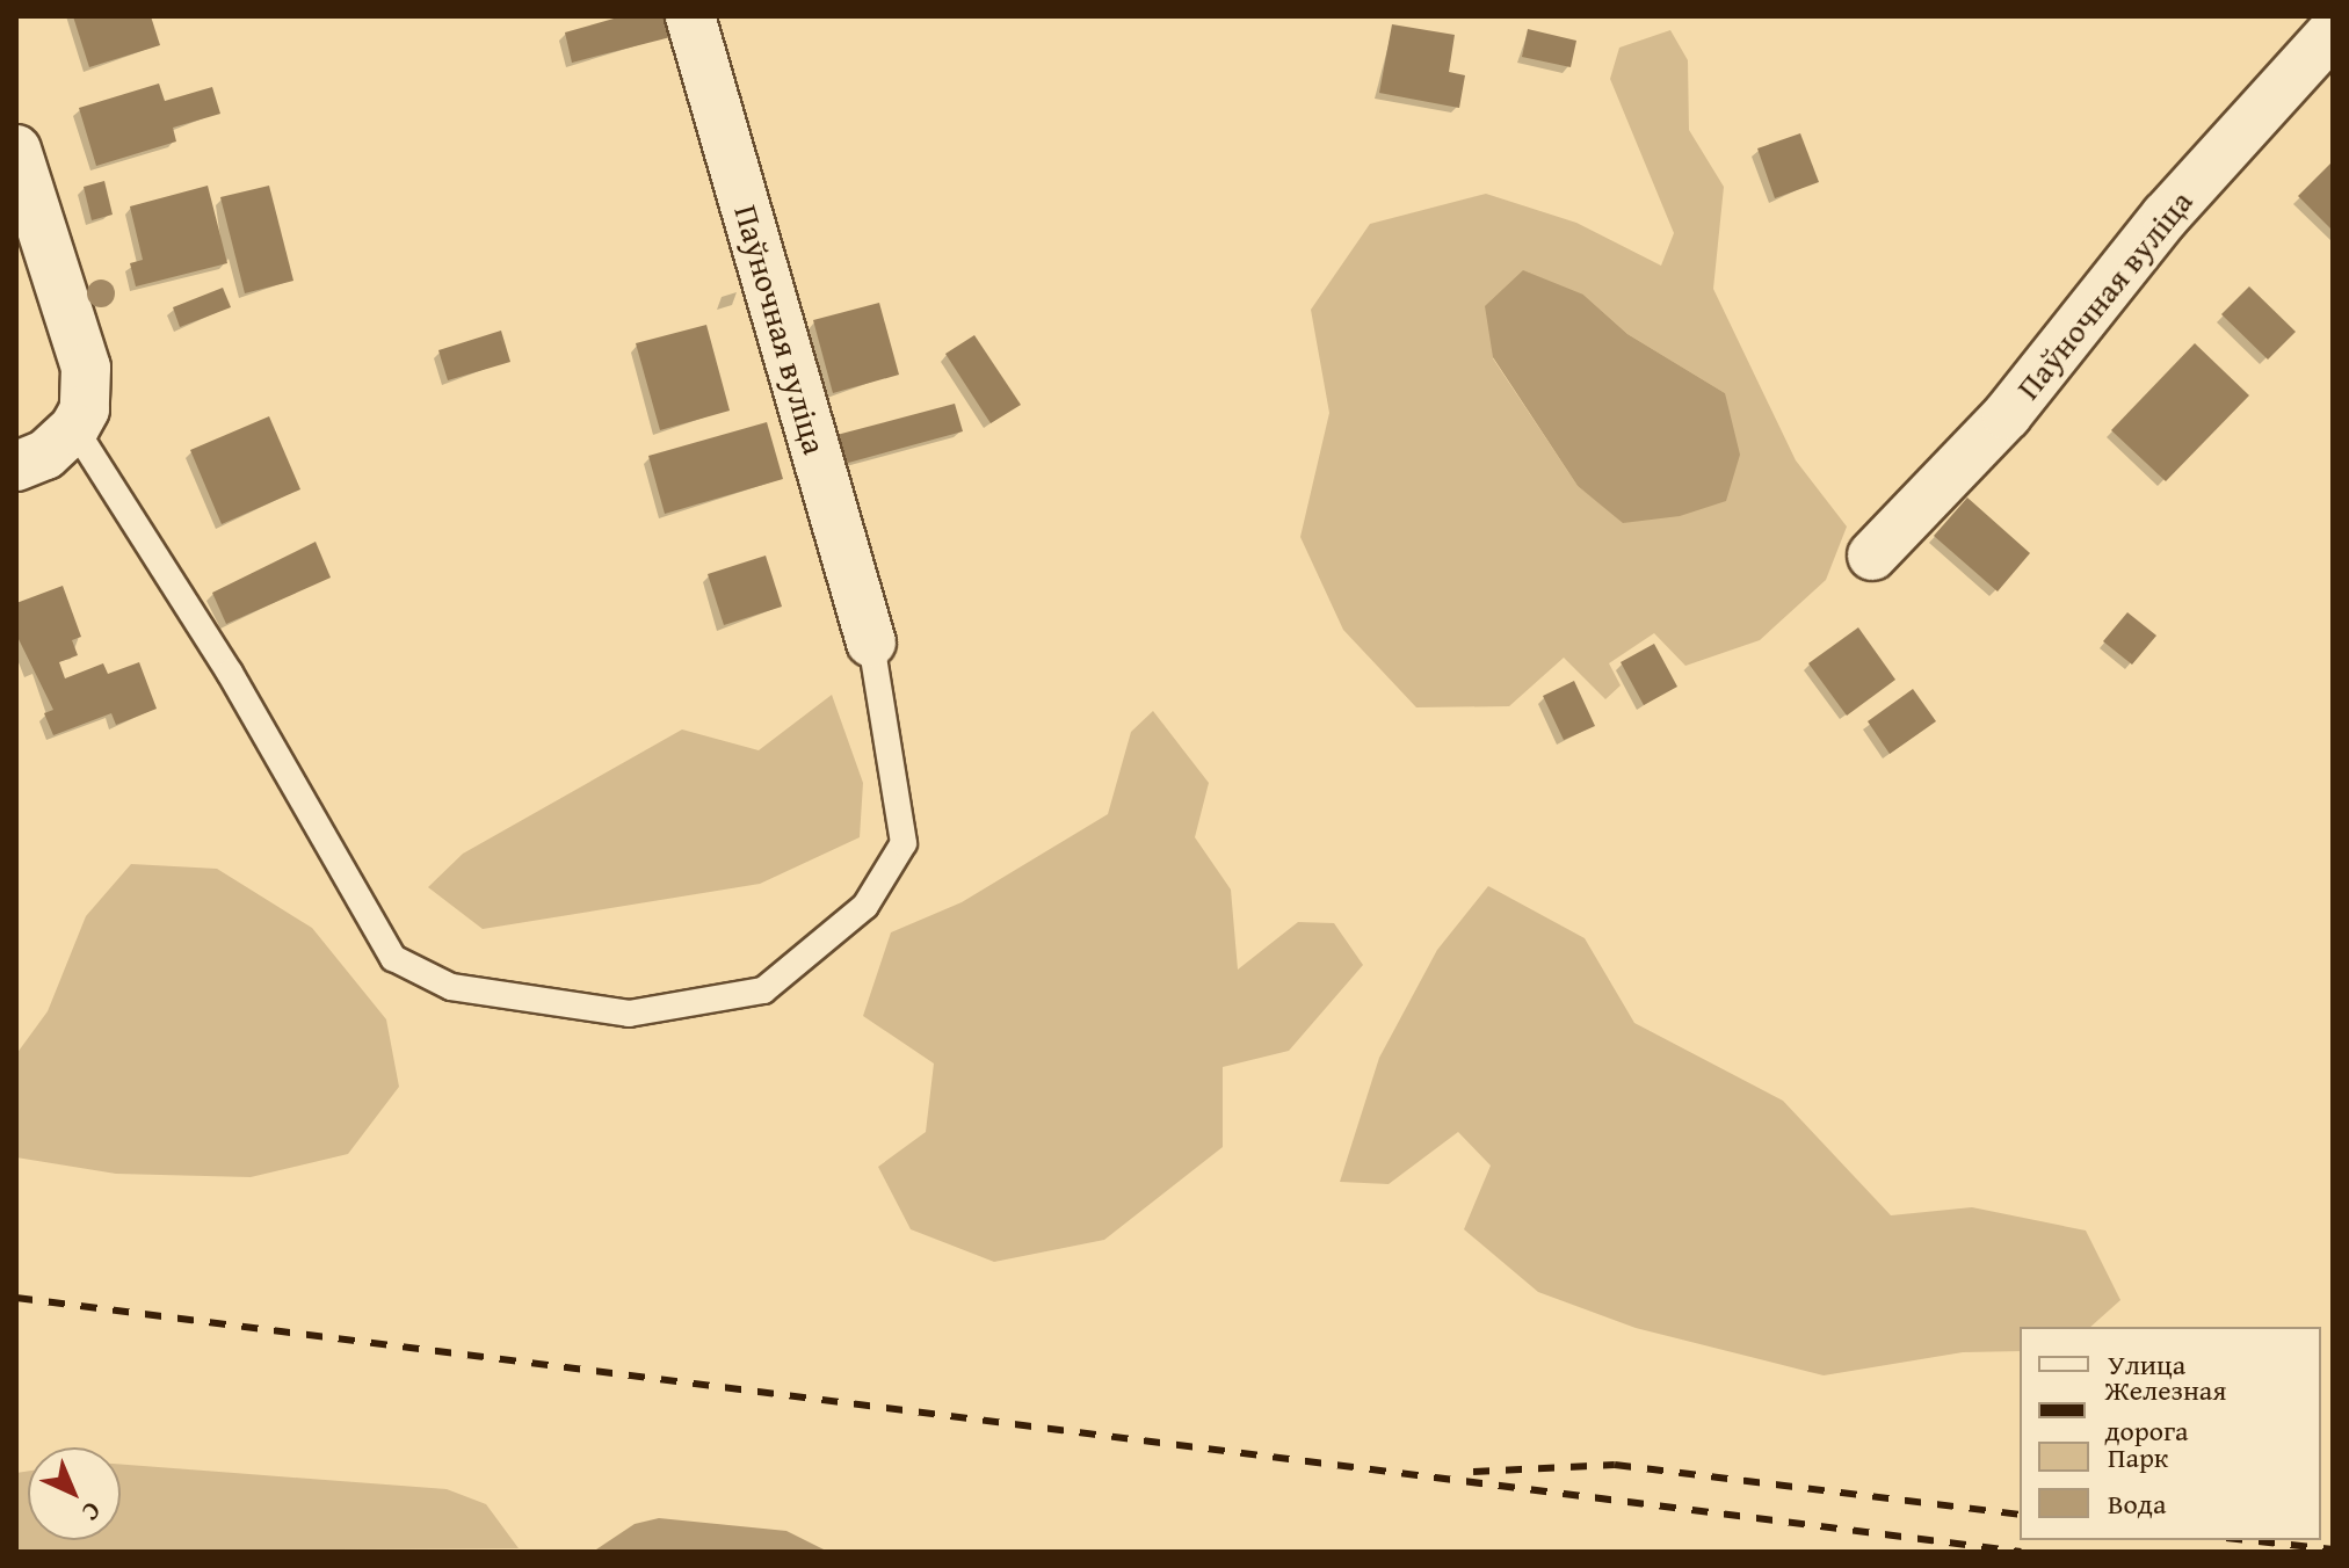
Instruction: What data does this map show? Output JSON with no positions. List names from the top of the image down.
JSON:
{
  "streets": {
    "street": ["Паўночная вуліца"]
  },
  "legend": [
    "Улица",
    "Железная дорога",
    "Парк",
    "Вода"
  ],
  "north": "bottom right"
}
